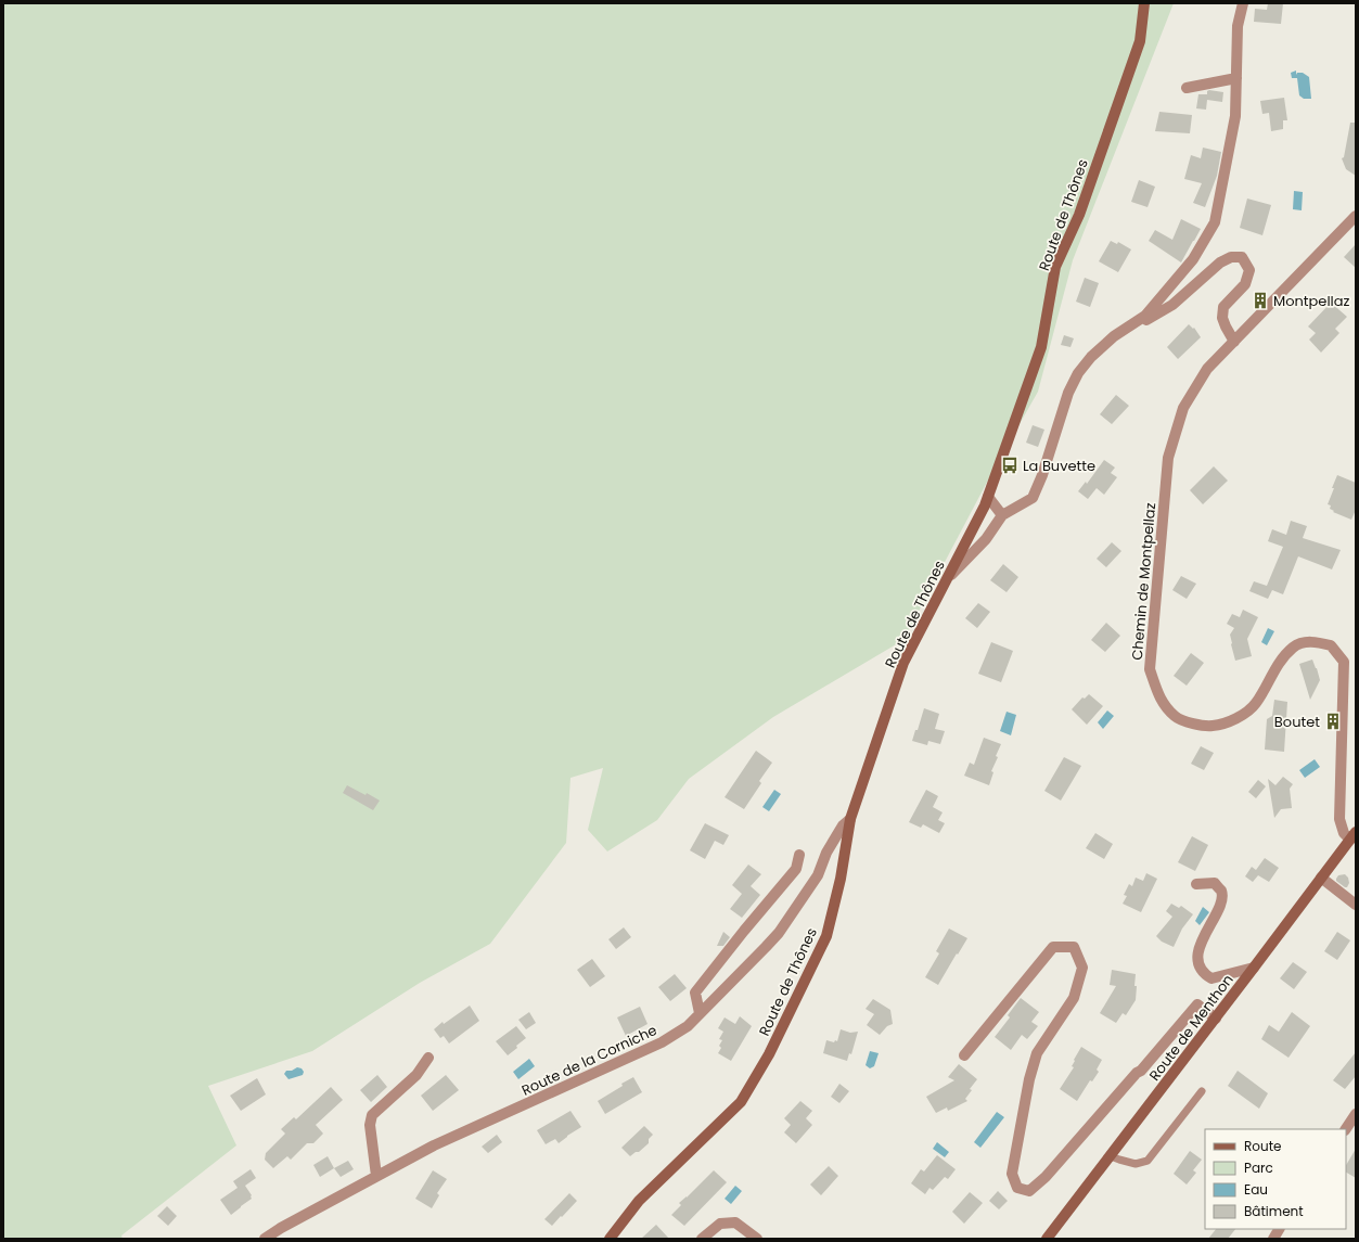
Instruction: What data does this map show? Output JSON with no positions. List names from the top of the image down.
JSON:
{
  "streets": {
    "main road": ["Route de Thônes", "Route de Menthon"],
    "street": ["Chemin de Montpellaz", "Route de la Corniche"]
  },
  "crossings": [
    ["Route de Thônes", "Route de la Corniche"],
    ["Chemin de Montpellaz", "Route de Menthon"]
  ],
  "places": {
    "building": ["Montpellaz", "Boutet"],
    "bus stop": ["La Buvette"]
  },
  "legend": [
    "Route",
    "Parc",
    "Eau",
    "Bâtiment"
  ]
}
